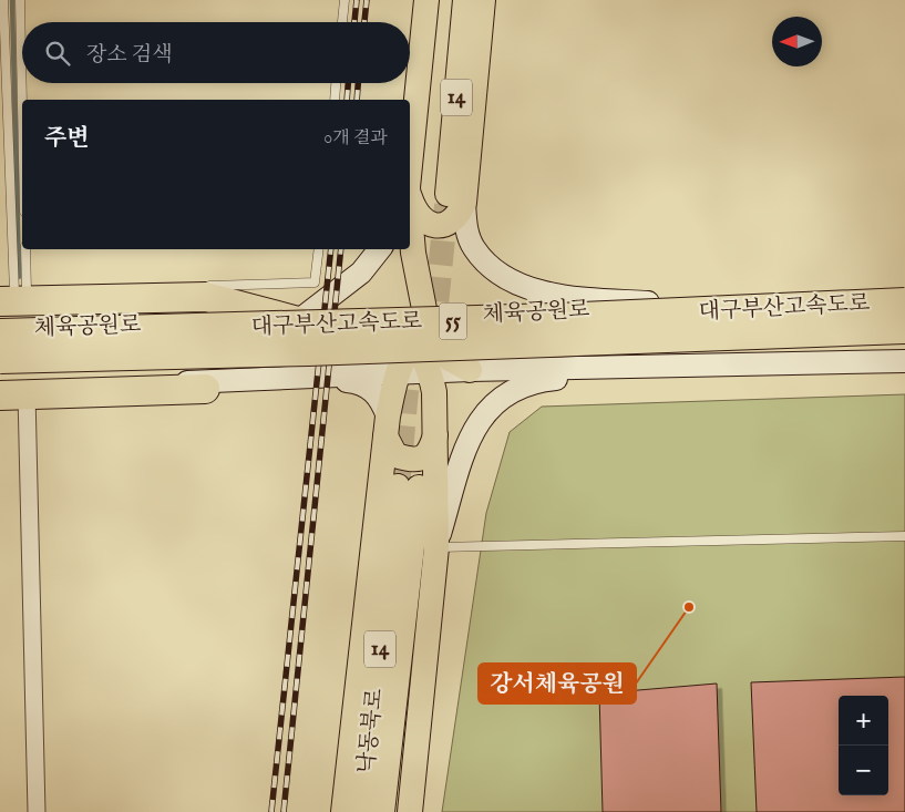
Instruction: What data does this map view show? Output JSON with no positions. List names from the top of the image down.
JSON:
{
  "streets": {
    "highway": ["대구부산고속도로", "55"],
    "main road": ["14", "체육공원로", "낙동북로"]
  },
  "places": ["강서체육공원"],
  "north": "left",
  "page": {
    "search": "장소 검색",
    "heading": ["주변", "0개 결과"],
    "map_buttons": ["+", "−"]
  }
}
